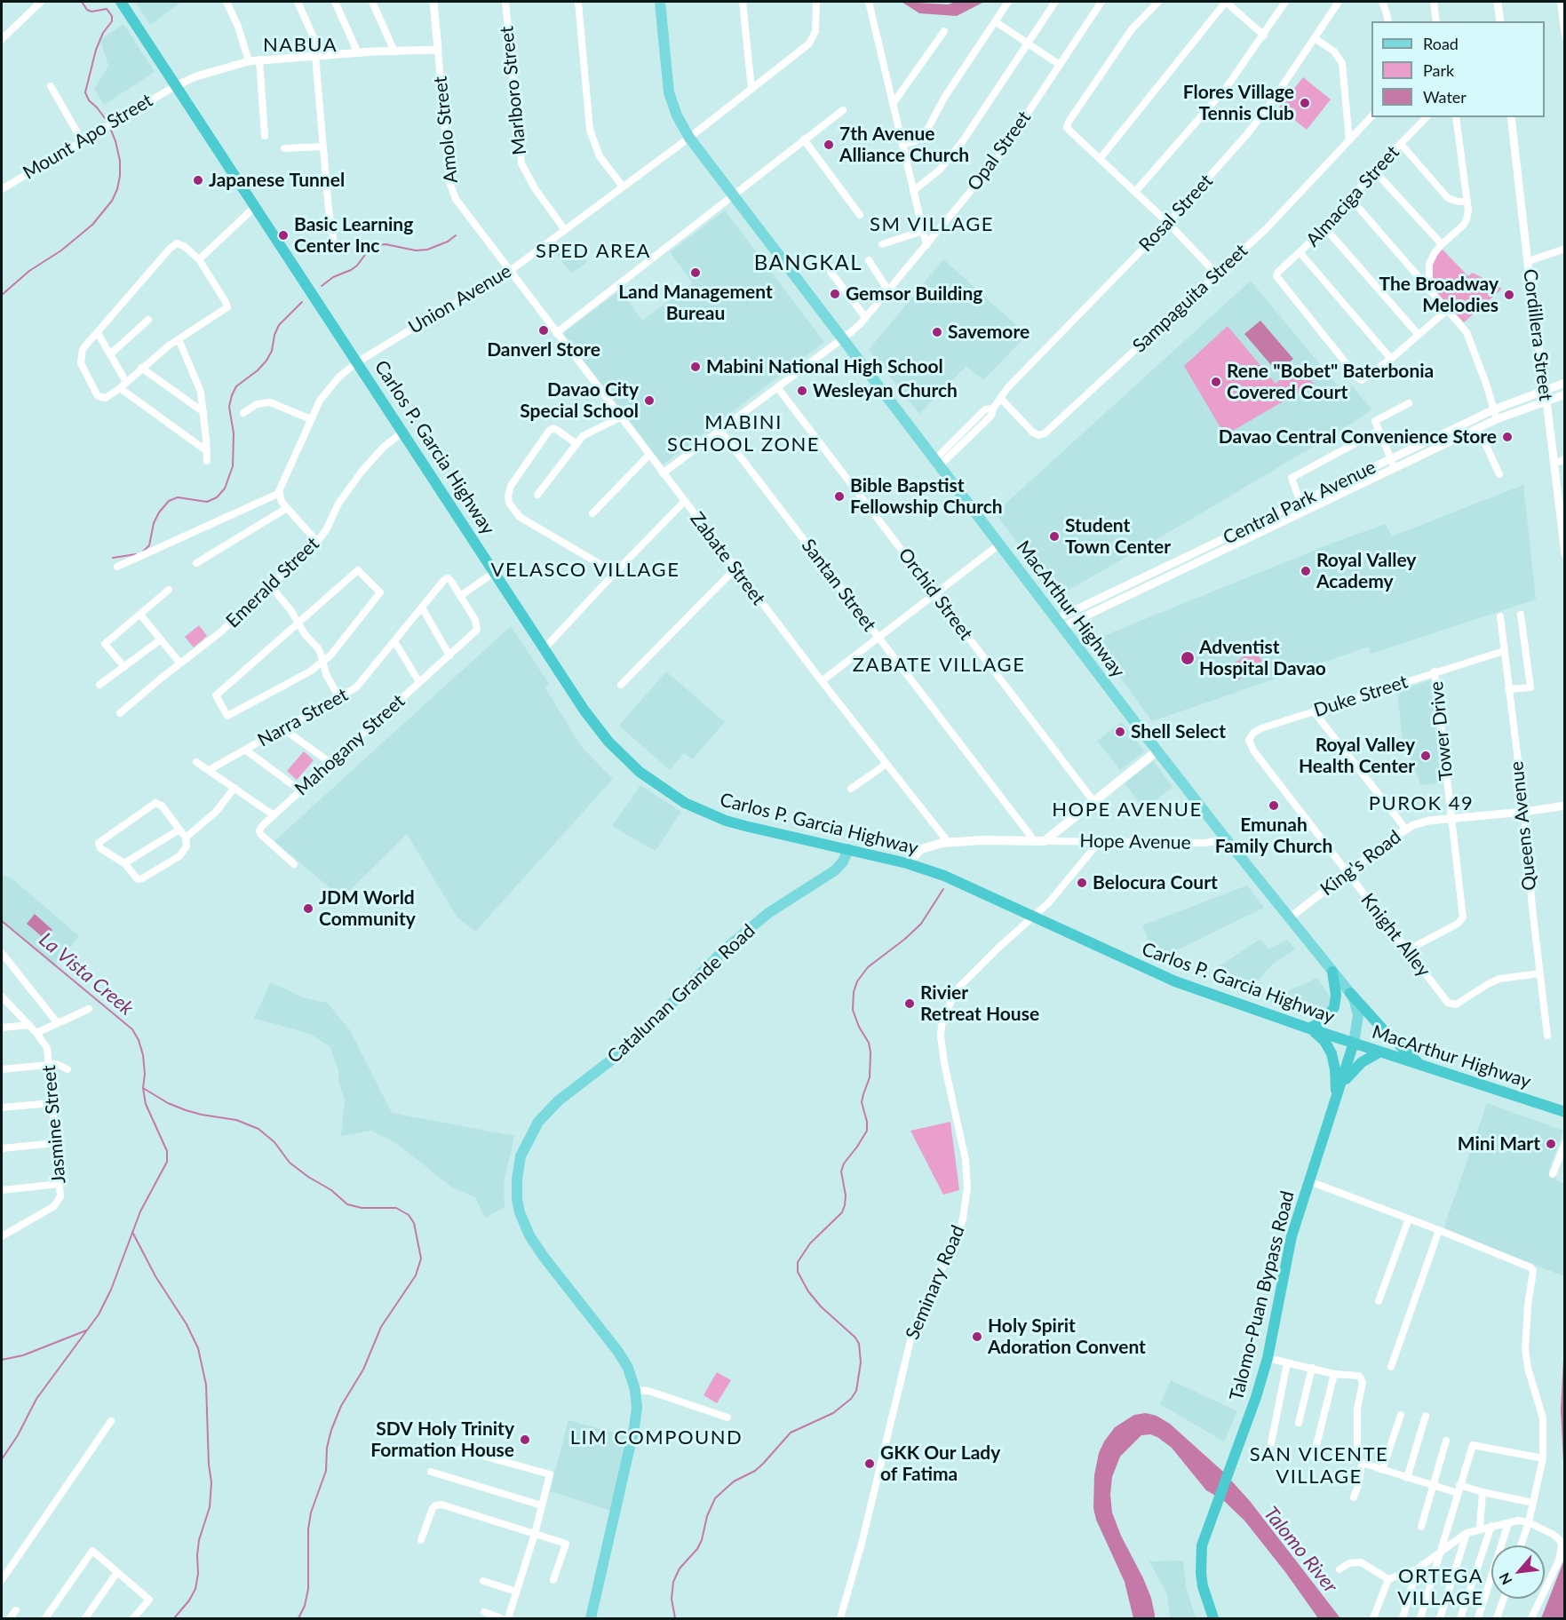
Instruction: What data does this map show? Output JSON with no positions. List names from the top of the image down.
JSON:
{
  "streets": {
    "highway": ["Carlos P. Garcia Highway", "MacArthur Highway", "Talomo-Puan Bypass Road"],
    "main road": ["Hope Avenue", "Catalunan Grande Road"],
    "street": [
      "Marlboro Street",
      "Amolo Street",
      "Mount Apo Street",
      "Opal Street",
      "Almaciga Street",
      "Rosal Street",
      "Sampaguita Street",
      "Union Avenue",
      "Cordillera Street",
      "Central Park Avenue",
      "Zabate Street",
      "Emerald Street",
      "Santan Street",
      "Orchid Street",
      "Duke Street",
      "Narra Street",
      "Tower Drive",
      "Mahogany Street",
      "Queens Avenue",
      "King's Road",
      "Knight Alley",
      "Jasmine Street",
      "Seminary Road"
    ]
  },
  "crossings": [
    ["Marlboro Street", "Union Avenue"],
    ["Amolo Street", "Union Avenue"],
    ["Amolo Street", "Zabate Street"],
    ["Mount Apo Street", "Carlos P. Garcia Highway"],
    ["Opal Street", "MacArthur Highway"],
    ["Rosal Street", "Sampaguita Street"],
    ["Rosal Street", "MacArthur Highway"],
    ["Union Avenue", "Carlos P. Garcia Highway"],
    ["Union Avenue", "Zabate Street"],
    ["Union Avenue", "MacArthur Highway"],
    ["Cordillera Street", "Central Park Avenue"],
    ["Carlos P. Garcia Highway", "Emerald Street"],
    ["Carlos P. Garcia Highway", "MacArthur Highway"],
    ["Carlos P. Garcia Highway", "Hope Avenue"],
    ["Carlos P. Garcia Highway", "Catalunan Grande Road"],
    ["Carlos P. Garcia Highway", "Seminary Road"],
    ["Carlos P. Garcia Highway", "Talomo-Puan Bypass Road"],
    ["Central Park Avenue", "MacArthur Highway"],
    ["Zabate Street", "Hope Avenue"],
    ["Santan Street", "Hope Avenue"],
    ["Orchid Street", "Hope Avenue"],
    ["MacArthur Highway", "Hope Avenue"],
    ["MacArthur Highway", "King's Road"],
    ["MacArthur Highway", "Talomo-Puan Bypass Road"],
    ["Duke Street", "Tower Drive"],
    ["Duke Street", "Queens Avenue"],
    ["Duke Street", "Knight Alley"],
    ["Narra Street", "Mahogany Street"],
    ["Tower Drive", "King's Road"],
    ["Tower Drive", "Knight Alley"],
    ["Queens Avenue", "King's Road"],
    ["Queens Avenue", "Knight Alley"],
    ["Hope Avenue", "Seminary Road"],
    ["King's Road", "Knight Alley"]
  ],
  "districts": [
    "NABUA",
    "SM VILLAGE",
    "SPED AREA",
    "BANGKAL",
    "MABINI SCHOOL ZONE",
    "VELASCO VILLAGE",
    "ZABATE VILLAGE",
    "PUROK 49",
    "HOPE AVENUE",
    "LIM COMPOUND",
    "SAN VICENTE VILLAGE",
    "ORTEGA VILLAGE"
  ],
  "water": ["La Vista Creek", "Talomo River"],
  "places": [
    "Flores Village Tennis Club",
    "7th Avenue Alliance Church",
    "Japanese Tunnel",
    "Basic Learning Center Inc",
    "Land Management Bureau",
    "Gemsor Building",
    "The Broadway Melodies",
    "Danverl Store",
    "Savemore",
    "Mabini National High School",
    "Rene \"Bobet\" Baterbonia Covered Court",
    "Wesleyan Church",
    "Davao City Special School",
    "Davao Central Convenience Store",
    "Bible Bapstist Fellowship Church",
    "Student Town Center",
    "Royal Valley Academy",
    "Adventist Hospital Davao",
    "Shell Select",
    "Royal Valley Health Center",
    "Emunah Family Church",
    "Belocura Court",
    "JDM World Community",
    "Rivier Retreat House",
    "Mini Mart",
    "Holy Spirit Adoration Convent",
    "SDV Holy Trinity Formation House",
    "GKK Our Lady of Fatima"
  ],
  "legend": ["Road", "Park", "Water"],
  "north": "bottom left"
}
